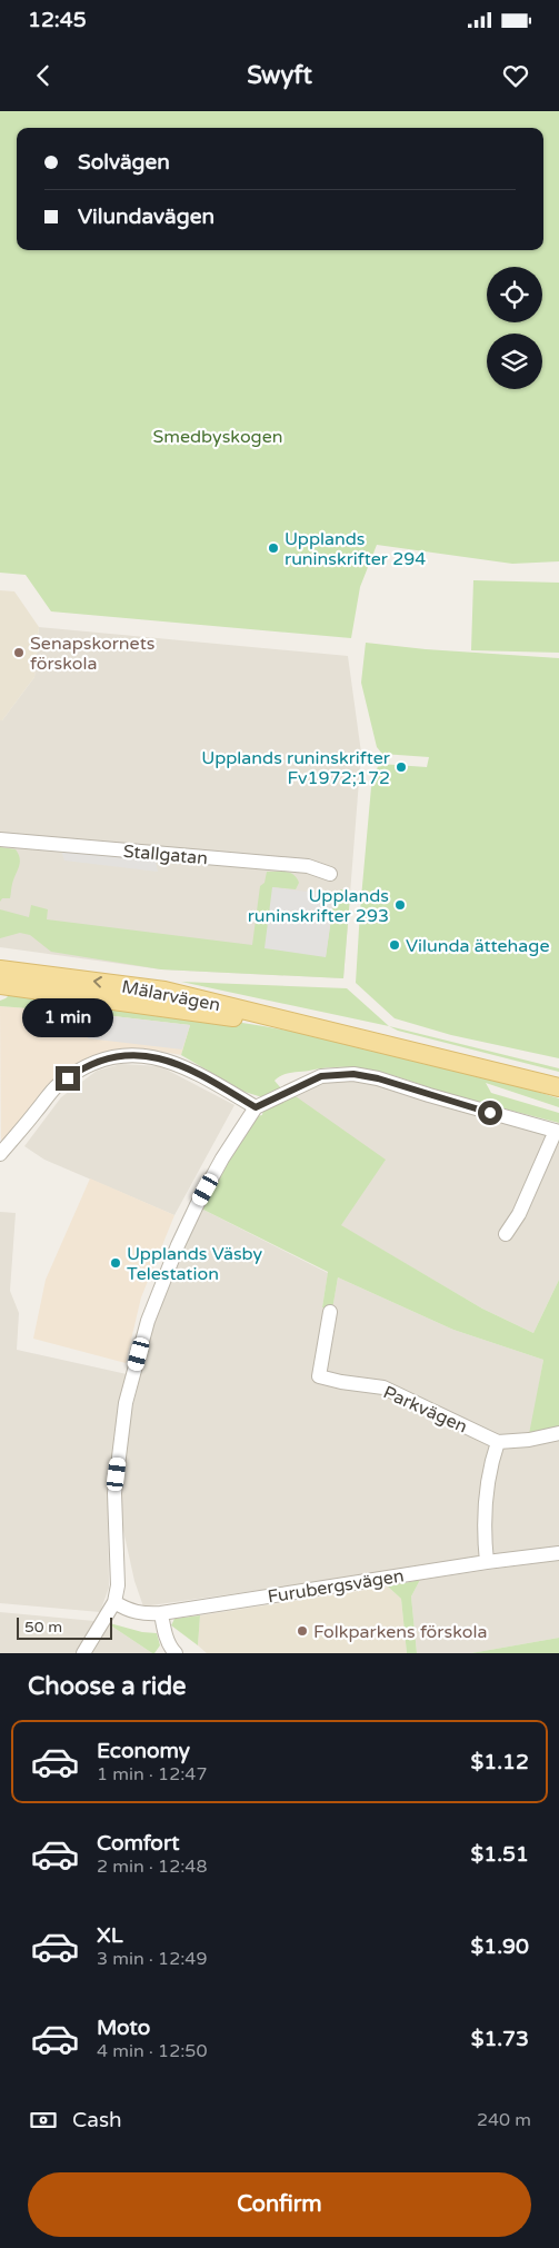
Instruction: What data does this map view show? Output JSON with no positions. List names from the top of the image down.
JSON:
{
  "streets": {
    "main road": ["Mälarvägen"],
    "street": ["Stallgatan", "Parkvägen", "Furubergsvägen"]
  },
  "parks": ["Smedbyskogen"],
  "places": [
    "Upplands runinskrifter 294",
    "Senapskornets förskola",
    "Upplands runinskrifter Fv1972;172",
    "Upplands runinskrifter 293",
    "Vilunda ättehage",
    "Upplands Väsby Telestation",
    "Folkparkens förskola"
  ],
  "scale_bar": "50 m",
  "page": {
    "status": "12:45",
    "header": "Swyft",
    "banner": ["Solvägen", "Vilundavägen"],
    "bubble": "1 min",
    "scale": "50 m",
    "heading": "Choose a ride",
    "list": [
      {
        "name": "Economy",
        "note": "1 min · 12:47",
        "value": "$1.12"
      },
      {
        "name": "Comfort",
        "note": "2 min · 12:48",
        "value": "$1.51"
      },
      {
        "name": "XL",
        "note": "3 min · 12:49",
        "value": "$1.90"
      },
      {
        "name": "Moto",
        "note": "4 min · 12:50",
        "value": "$1.73"
      }
    ],
    "pay": ["Cash", "240 m"],
    "buttons": "Confirm"
  }
}
